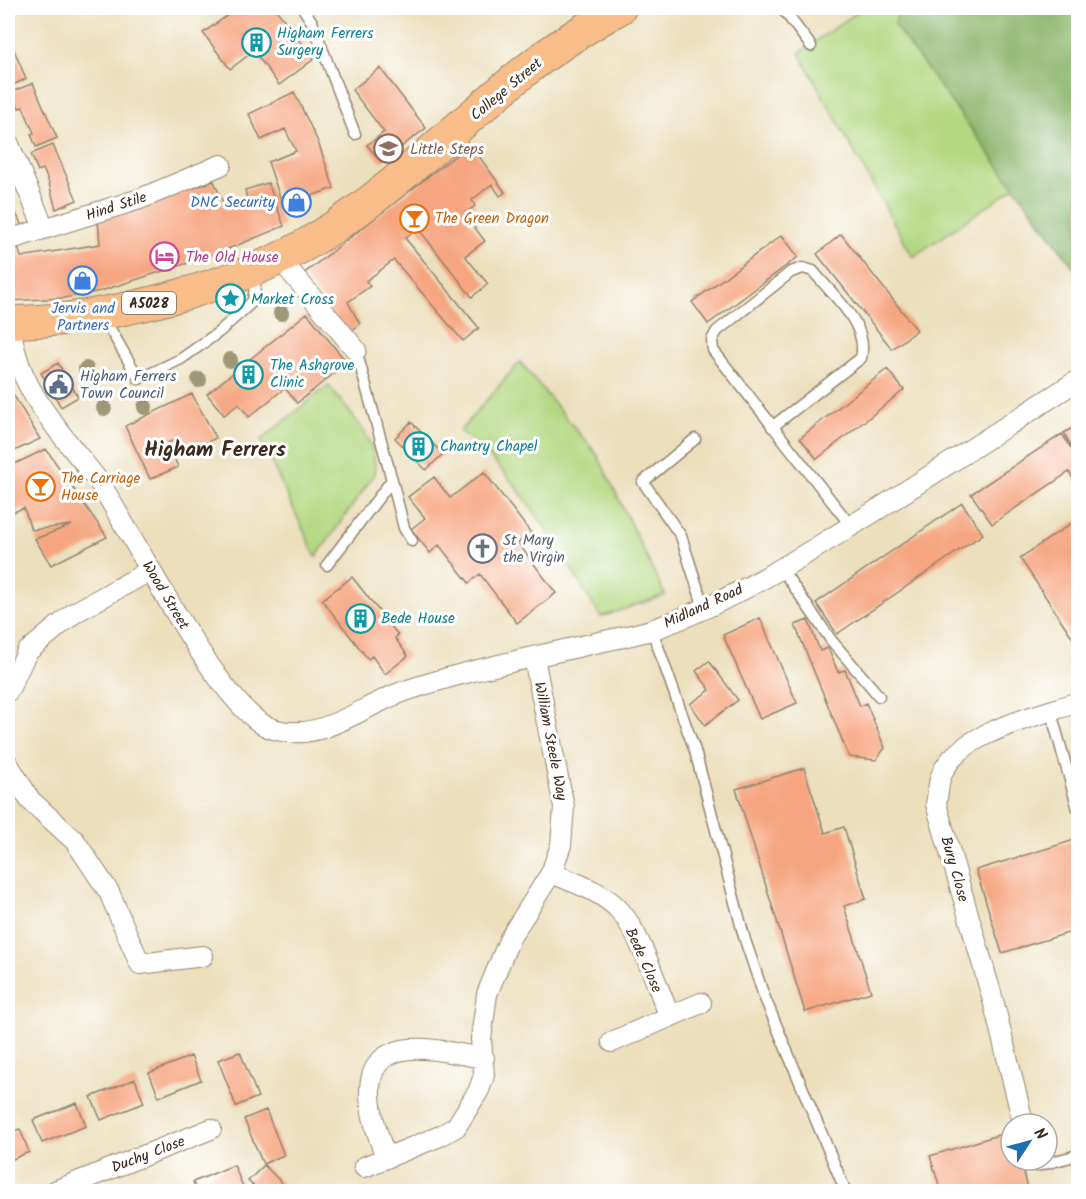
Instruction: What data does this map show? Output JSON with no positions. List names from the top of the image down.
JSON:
{
  "streets": {
    "main road": ["College Street", "A5028"],
    "street": [
      "Hind Stile",
      "Wood Street",
      "Midland Road",
      "William Steele Way",
      "Bury Close",
      "Bede Close",
      "Duchy Close"
    ]
  },
  "crossings": [
    ["College Street", "A5028"],
    ["A5028", "Wood Street"],
    ["Wood Street", "Midland Road"],
    ["Midland Road", "William Steele Way"],
    ["William Steele Way", "Bede Close"]
  ],
  "districts": ["Higham Ferrers"],
  "places": {
    "building": [
      "Higham Ferrers Surgery",
      "The Ashgrove Clinic",
      "Chantry Chapel",
      "Bede House"
    ],
    "school or university": ["Little Steps"],
    "shop": ["DNC Security", "Jervis and Partners"],
    "bar": ["The Green Dragon", "The Carriage House"],
    "hotel": ["The Old House"],
    "place": ["Market Cross"],
    "public building": ["Higham Ferrers Town Council"],
    "church": ["St Mary the Virgin"]
  },
  "north": "top right"
}
